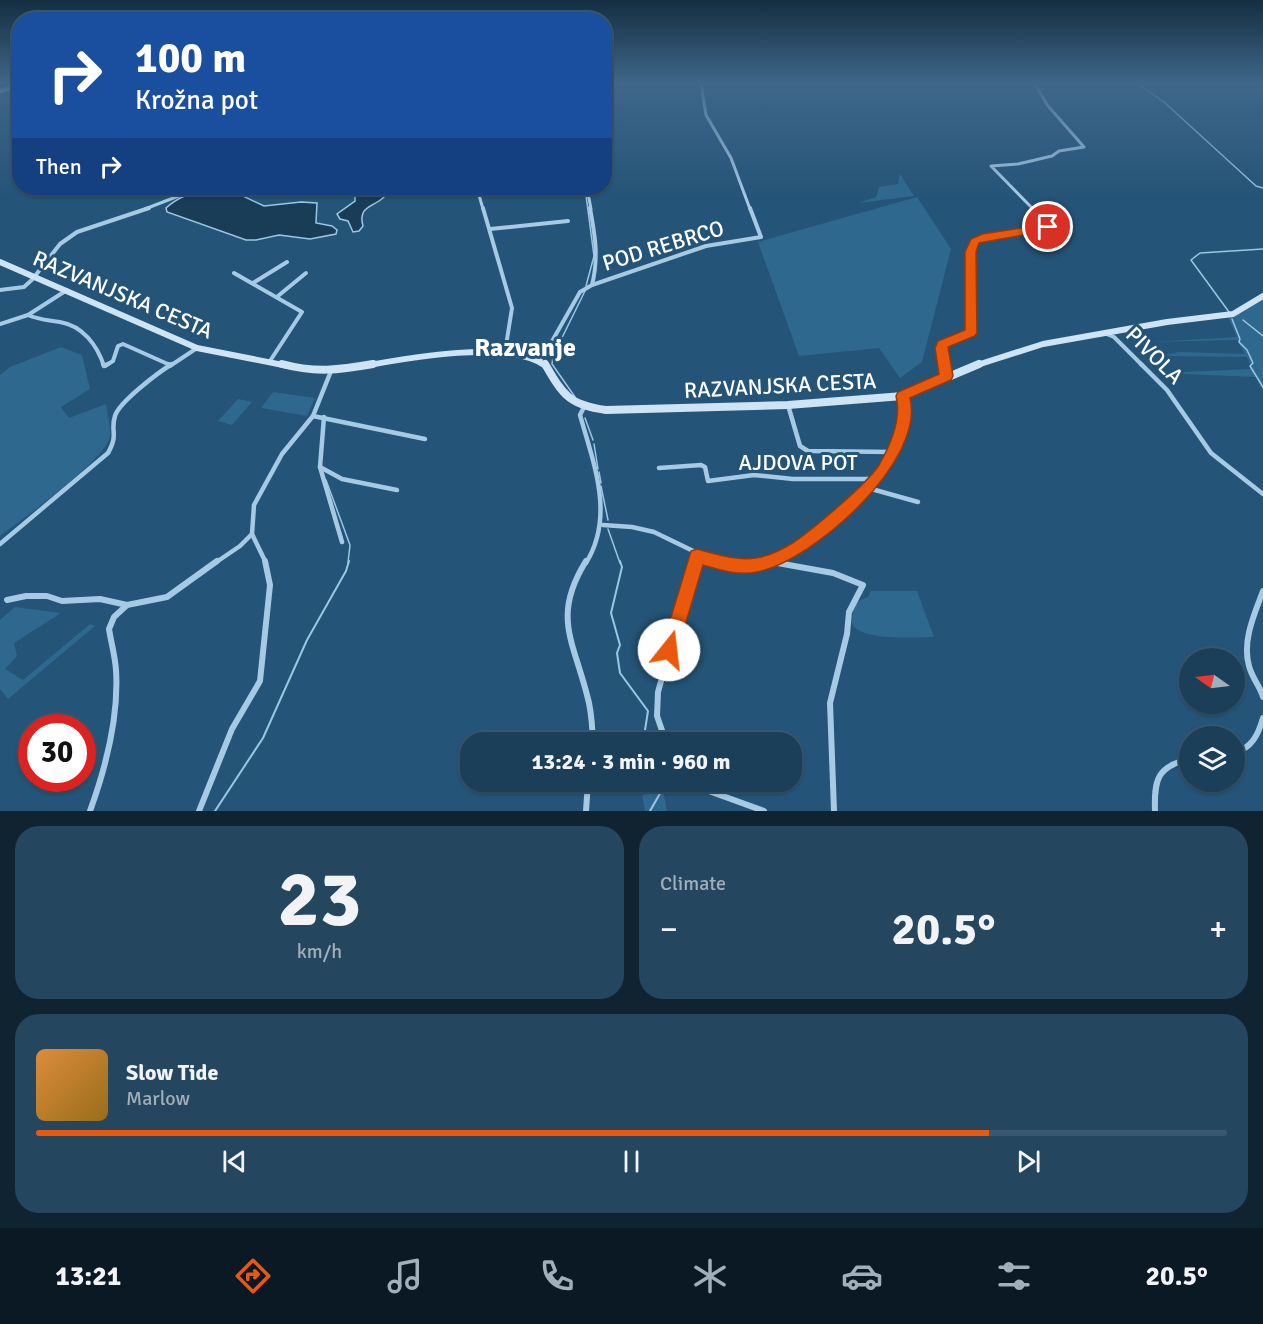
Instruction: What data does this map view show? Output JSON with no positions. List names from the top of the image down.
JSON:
{
  "streets": {
    "street": [
      "POD REBRCO",
      "RAZVANJSKA CESTA",
      "PIVOLA",
      "AJDOVA POT"
    ]
  },
  "crossings": [
    ["RAZVANJSKA CESTA", "PIVOLA"]
  ],
  "districts": ["Razvanje"],
  "north": "left",
  "page": {
    "turn": ["100 m", "Krožna pot"],
    "then": "Then",
    "limit": "30",
    "trip": "13:24 · 3 min · 960 m",
    "tile": [
      ["23", "km/h"],
      "Climate"
    ],
    "heat": ["−", "20.5°", "+"],
    "song": ["Slow Tide", "Marlow"],
    "tabs": ["13:21", "20.5°"]
  }
}
